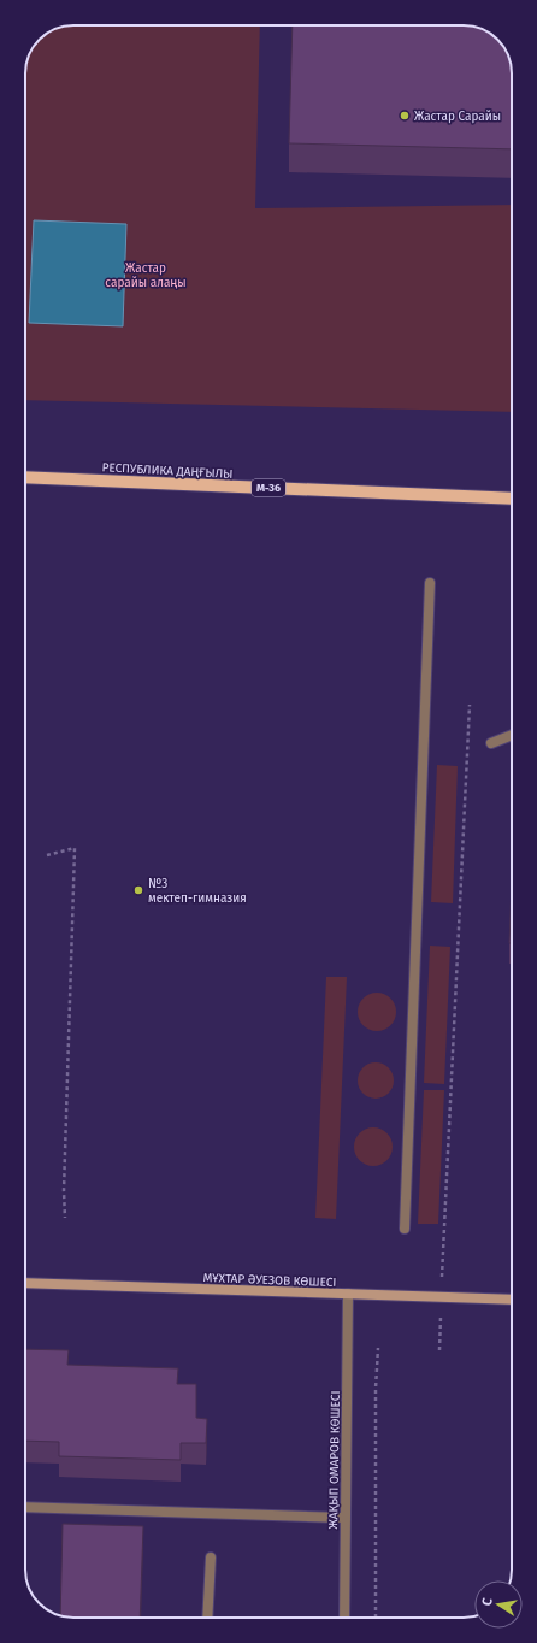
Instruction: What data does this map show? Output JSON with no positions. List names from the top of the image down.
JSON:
{
  "streets": {
    "main road": ["РЕСПУБЛИКА ДАҢҒЫЛЫ", "M-36"],
    "street": ["МҰХТАР ӘУЕЗОВ КӨШЕСІ", "ЖАҚЫП ОМАРОВ КӨШЕСІ"]
  },
  "crossings": [
    ["МҰХТАР ӘУЕЗОВ КӨШЕСІ", "ЖАҚЫП ОМАРОВ КӨШЕСІ"]
  ],
  "parks": ["Жастар сарайы алаңы"],
  "places": ["Жастар Сарайы", "№3 мектеп-гимназия"],
  "north": "left"
}
